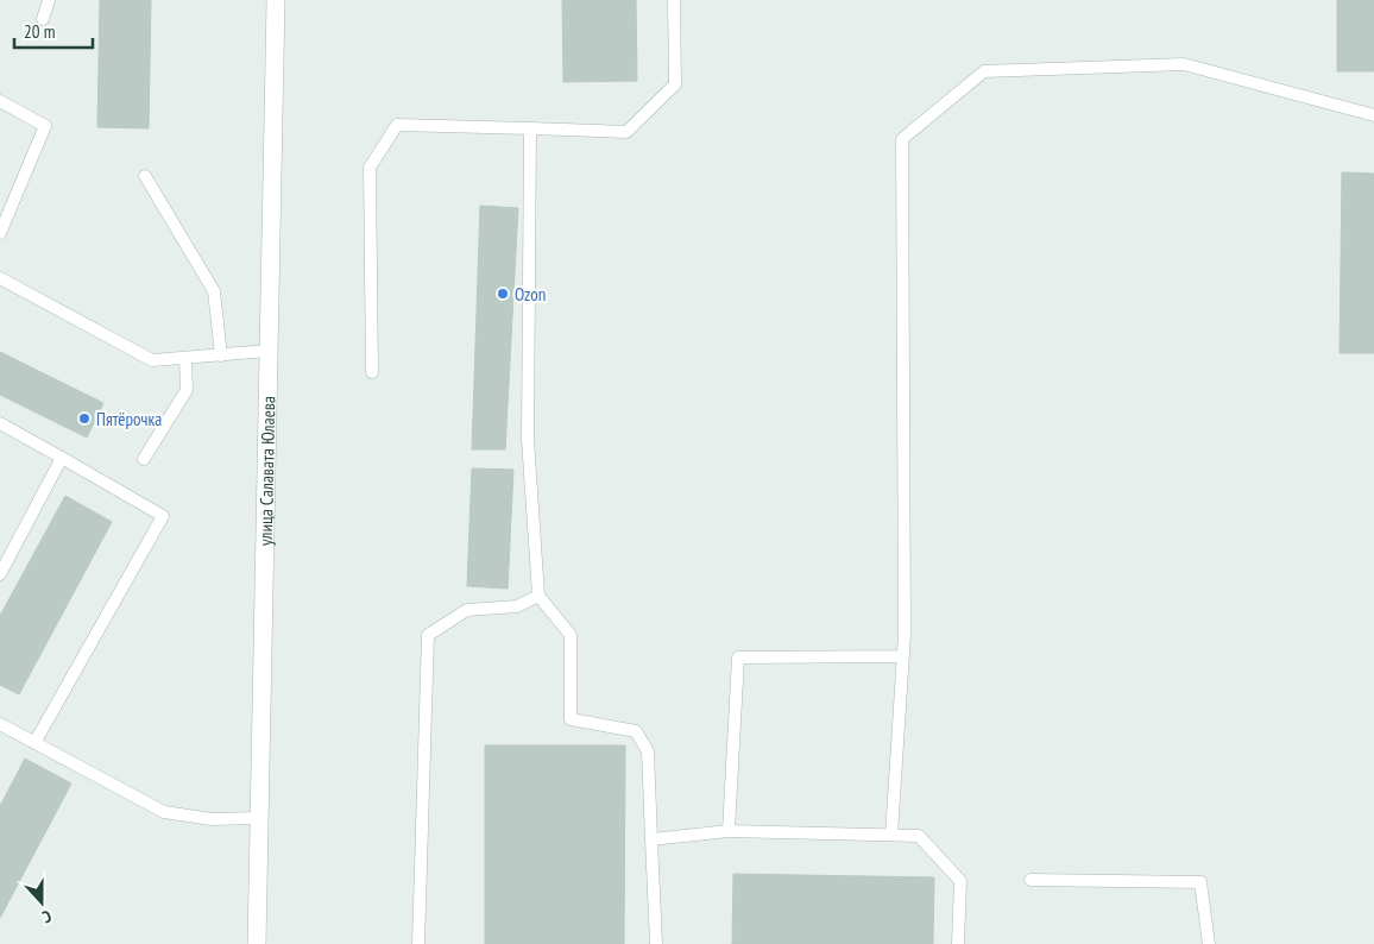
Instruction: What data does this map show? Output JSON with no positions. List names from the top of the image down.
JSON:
{
  "streets": {
    "street": ["улица Салавата Юлаева"]
  },
  "places": ["Ozon", "Пятёрочка"],
  "scale_bar": "20 m",
  "north": "bottom"
}
